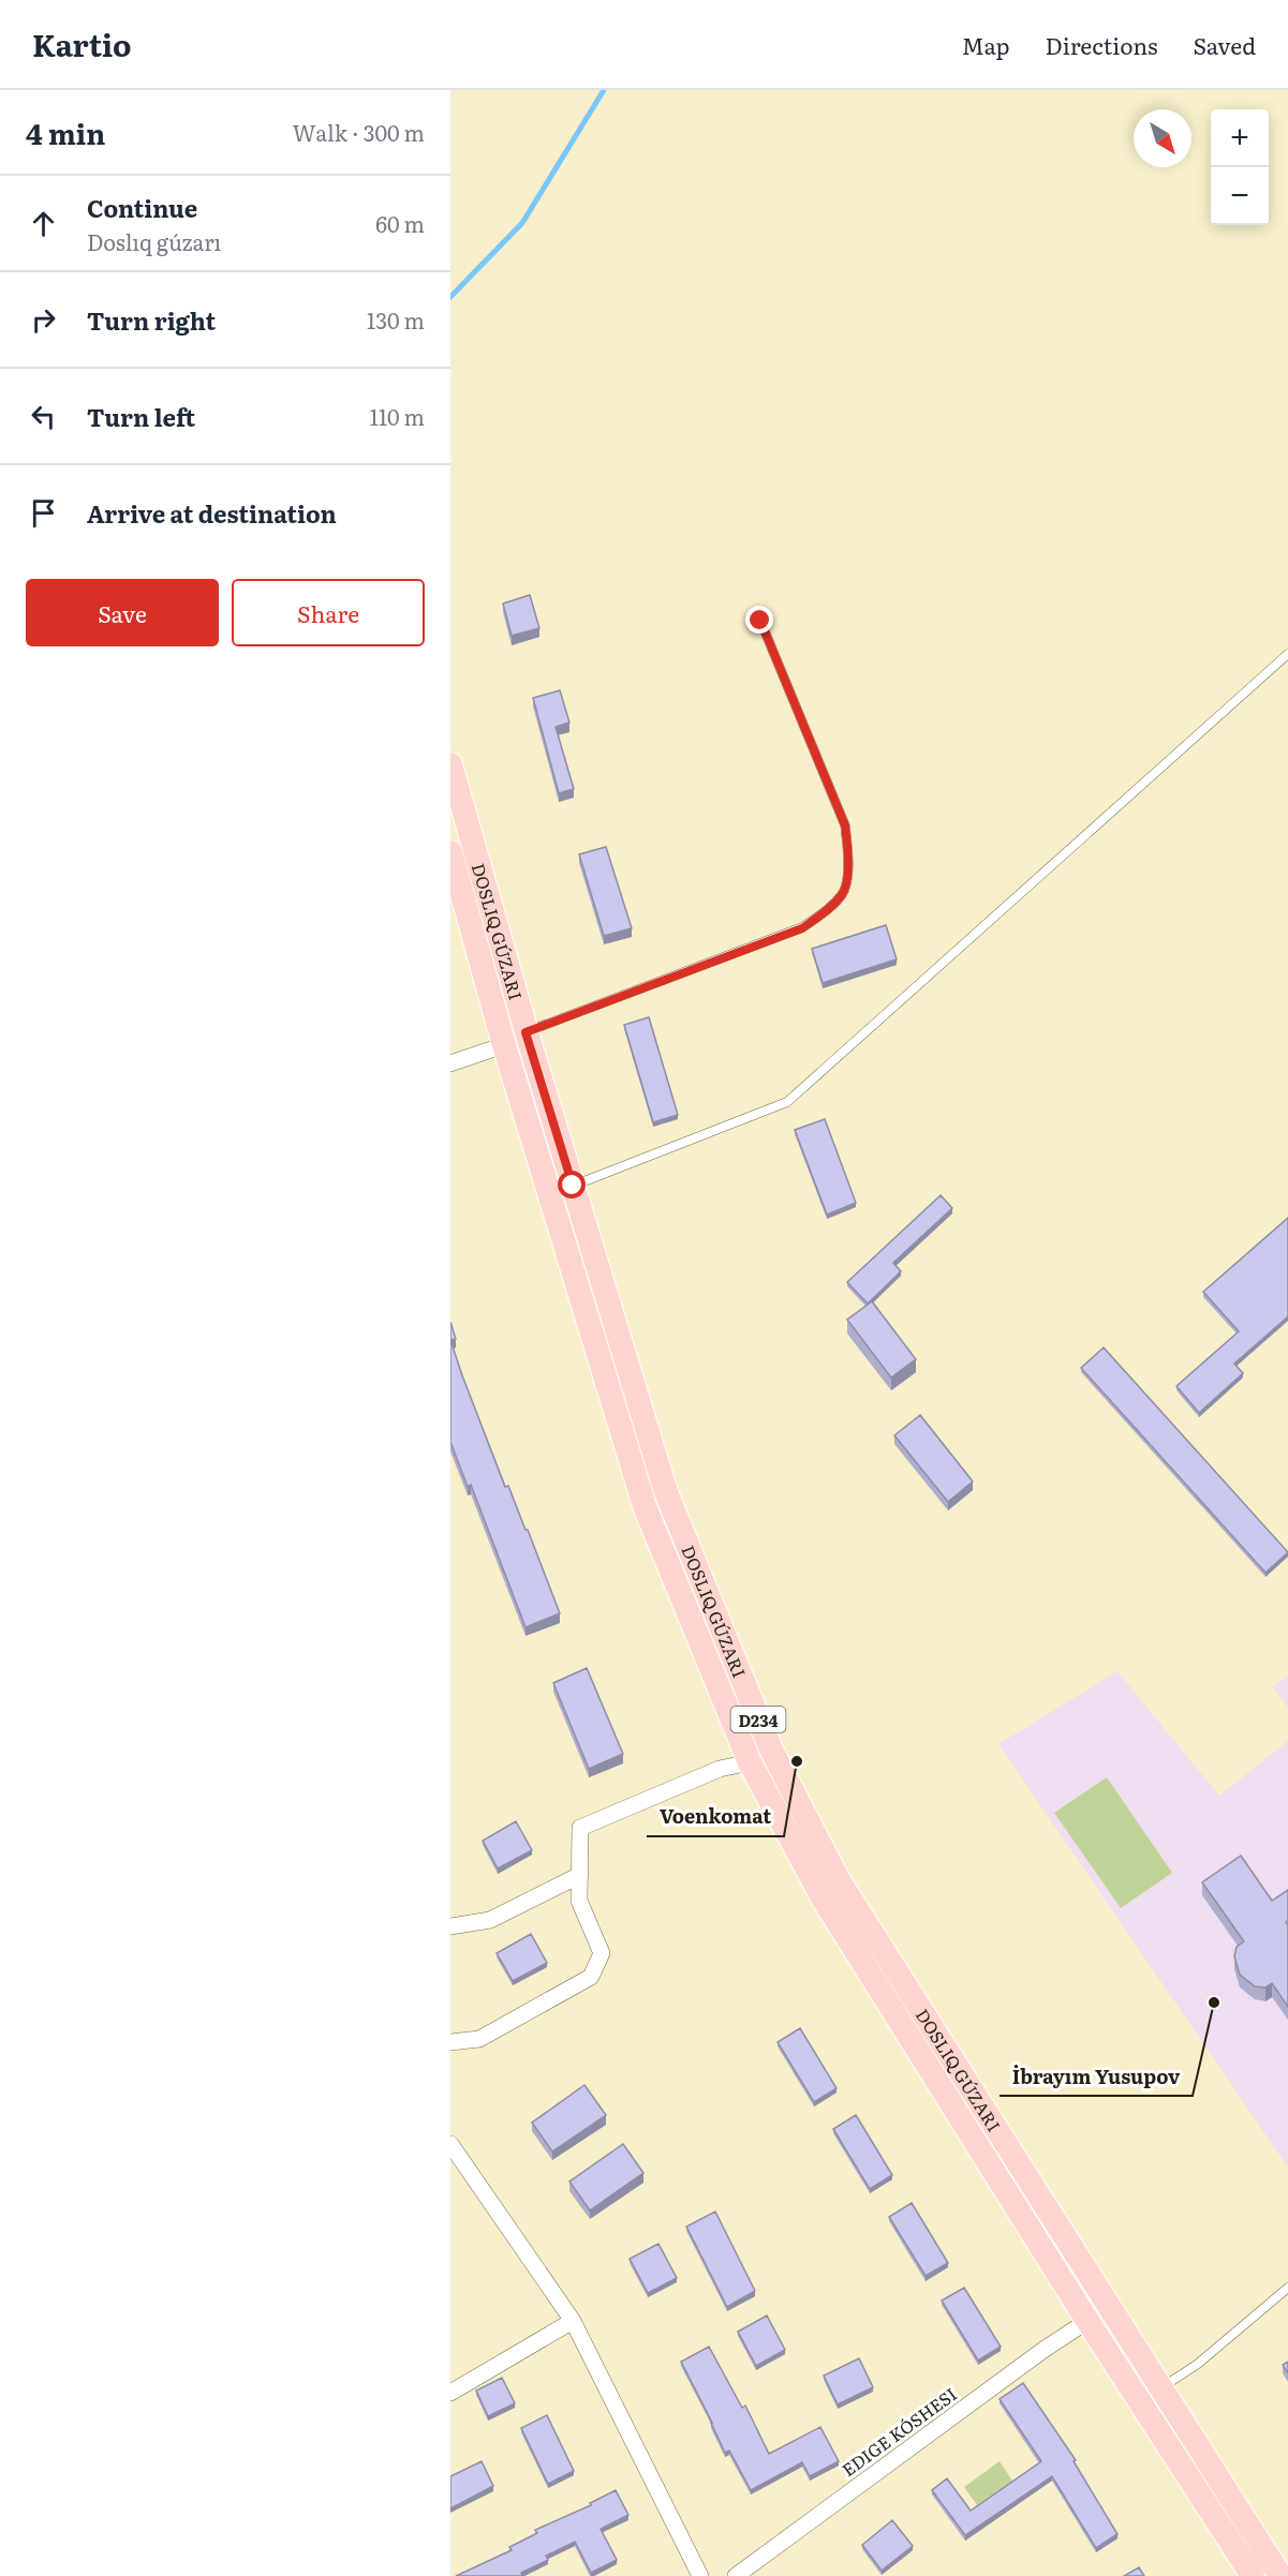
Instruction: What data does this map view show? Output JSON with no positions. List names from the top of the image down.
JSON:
{
  "streets": {
    "main road": ["D234"],
    "street": ["EDIGE KÓSHESI"]
  },
  "crossings": [
    ["D234", "EDIGE KÓSHESI"]
  ],
  "places": ["Voenkomat", "İbrayım Yusupov"],
  "north": "bottom right",
  "page": {
    "header": "Kartio",
    "nav": ["Map", "Directions", "Saved"],
    "heading": ["4 min", "Walk · 300 m"],
    "map_buttons": ["+", "−"],
    "list": [
      ["Continue", "Doslıq gúzarı", "60 m"],
      ["Turn right", "130 m"],
      ["Turn left", "110 m"],
      "Arrive at destination"
    ],
    "buttons": ["Save", "Share"]
  }
}
